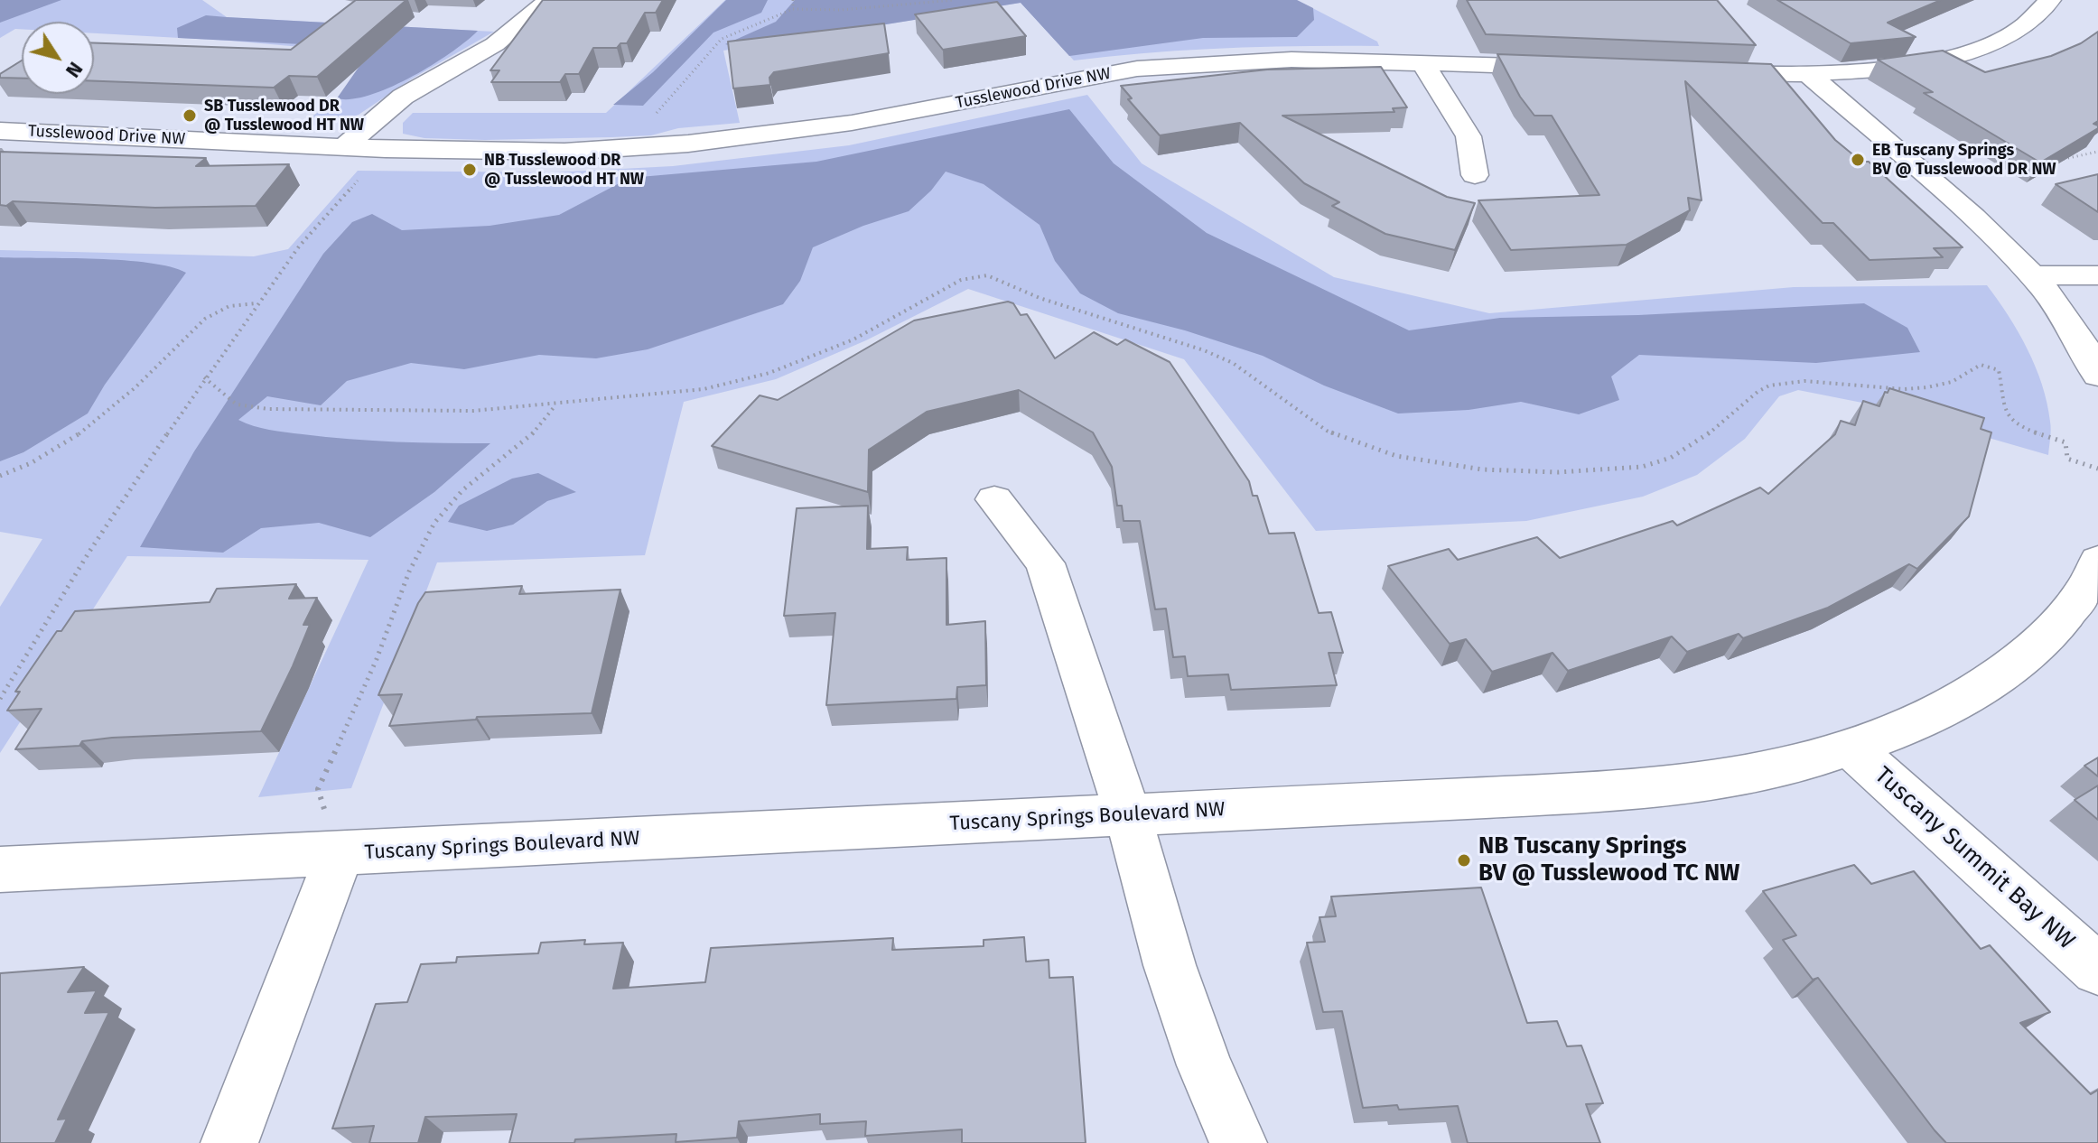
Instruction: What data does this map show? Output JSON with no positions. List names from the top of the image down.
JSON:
{
  "streets": {
    "street": ["Tusslewood Drive NW", "Tuscany Springs Boulevard NW", "Tuscany Summit Bay NW"]
  },
  "crossings": [
    ["Tuscany Springs Boulevard NW", "Tuscany Summit Bay NW"]
  ],
  "places": [
    "SB Tusslewood DR @ Tusslewood HT NW",
    "EB Tuscany Springs BV @ Tusslewood DR NW",
    "NB Tusslewood DR @ Tusslewood HT NW",
    "NB Tuscany Springs BV @ Tusslewood TC NW"
  ],
  "north": "bottom right"
}
